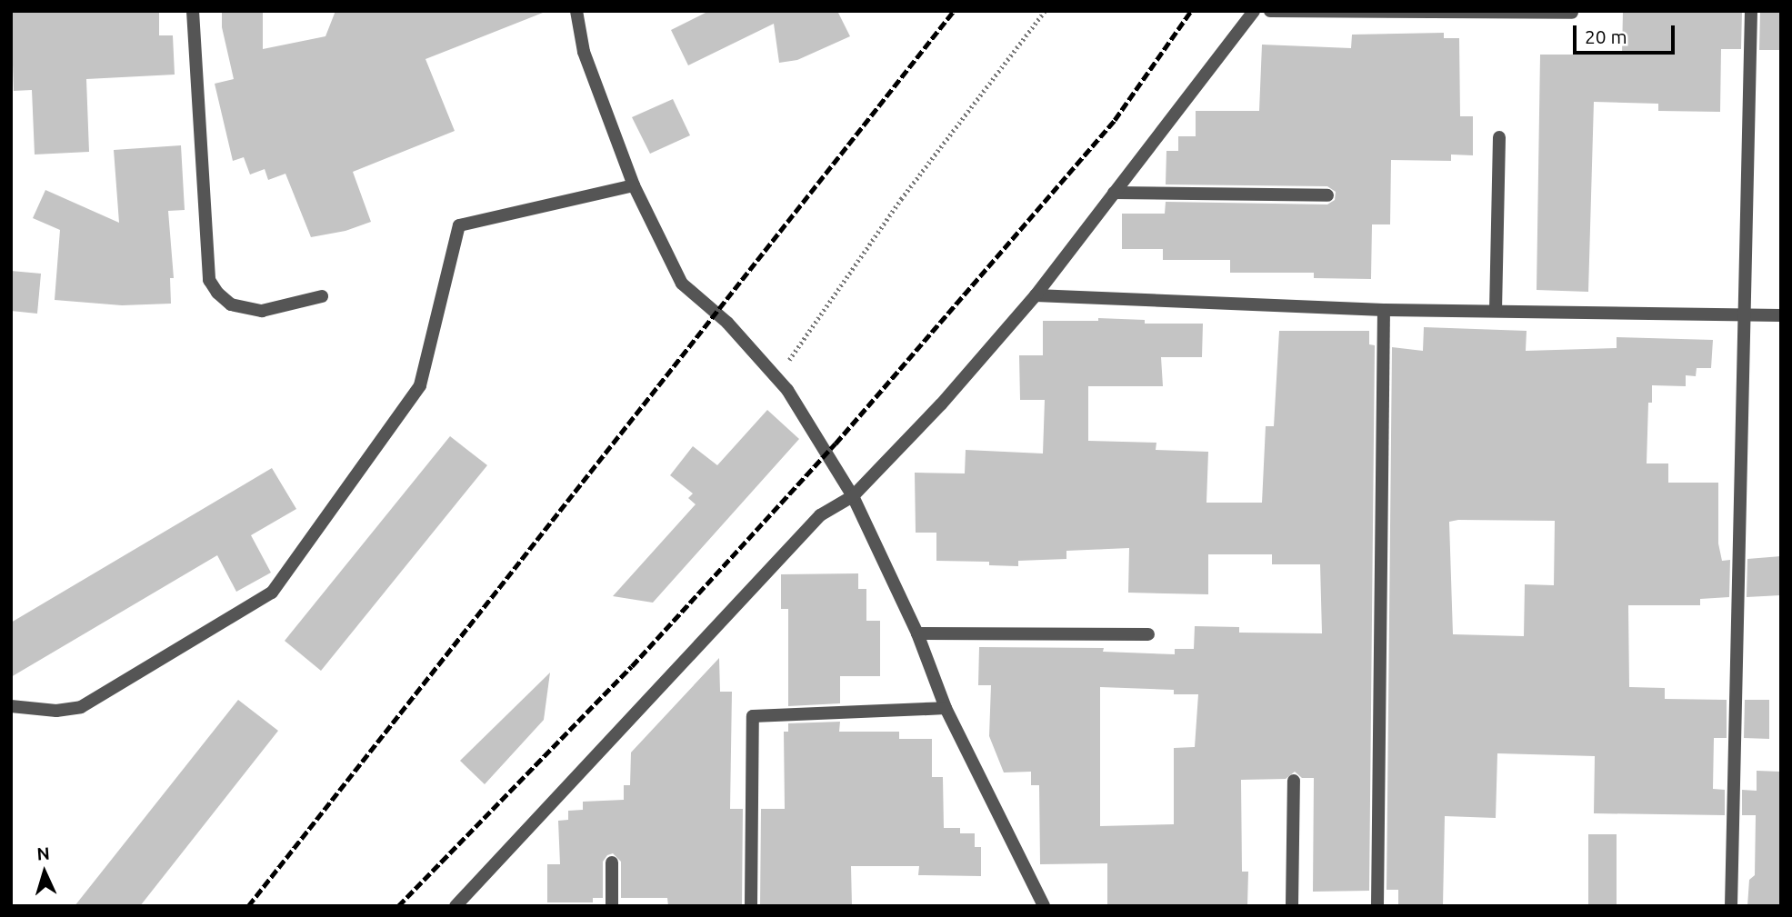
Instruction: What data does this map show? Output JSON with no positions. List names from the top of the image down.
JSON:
{
  "scale_bar": "20 m",
  "north": "top"
}
